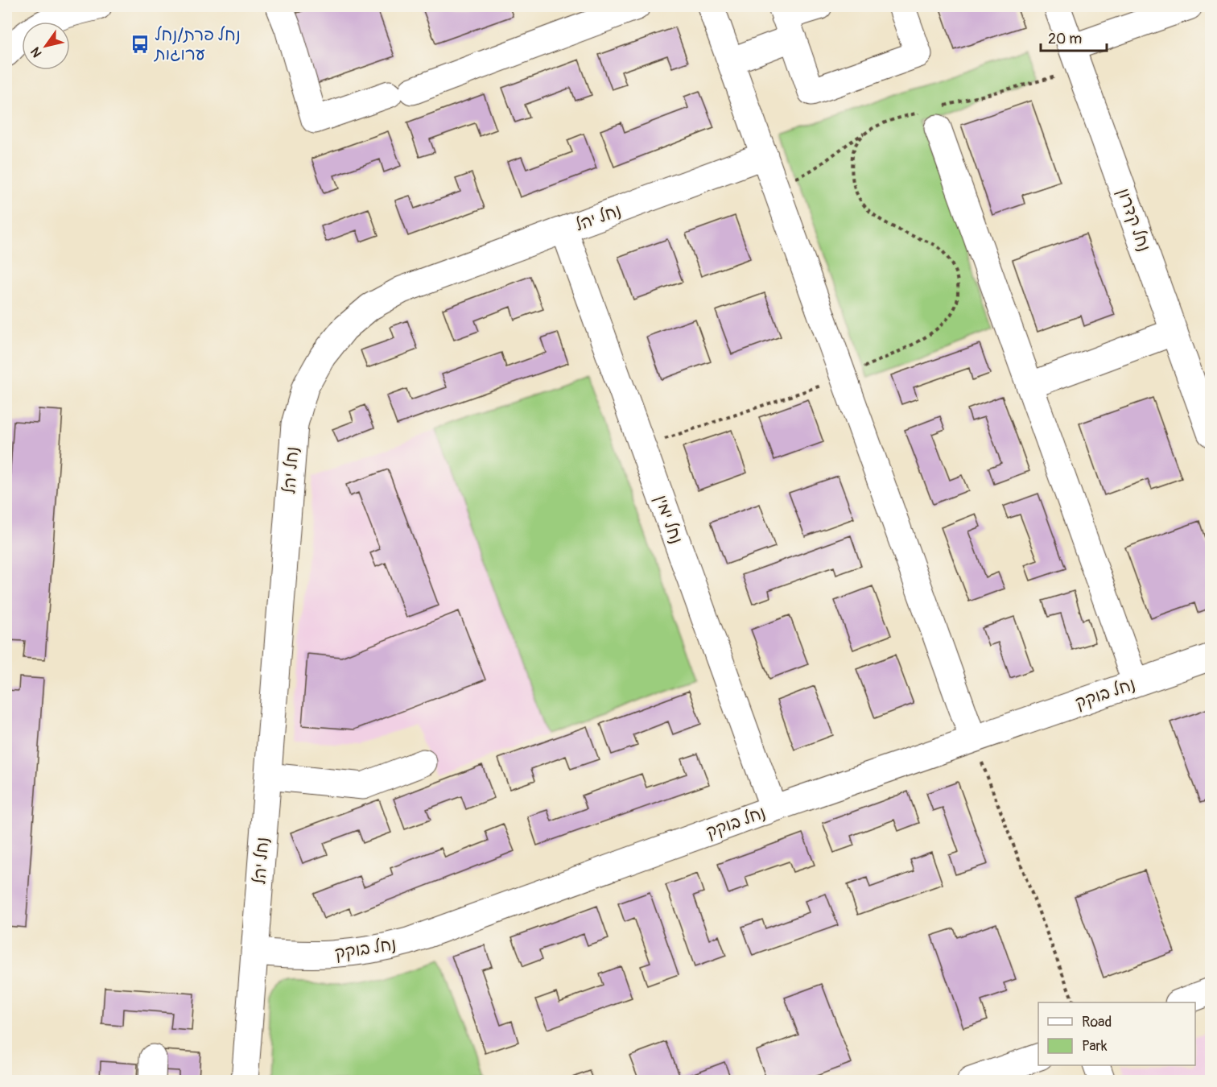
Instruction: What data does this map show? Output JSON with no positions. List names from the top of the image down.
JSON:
{
  "streets": {
    "street": [
      "נחל יהל",
      "נחל קדרון",
      "נחל ימין",
      "נחל בוקק"
    ]
  },
  "crossings": [
    ["נחל יהל", "נחל ימין"],
    ["נחל יהל", "נחל בוקק"],
    ["נחל ימין", "נחל בוקק"]
  ],
  "places": {
    "bus stop": ["נחל פרת/נחל ערוגות"]
  },
  "legend": ["Road", "Park"],
  "scale_bar": "20 m",
  "north": "bottom left"
}
